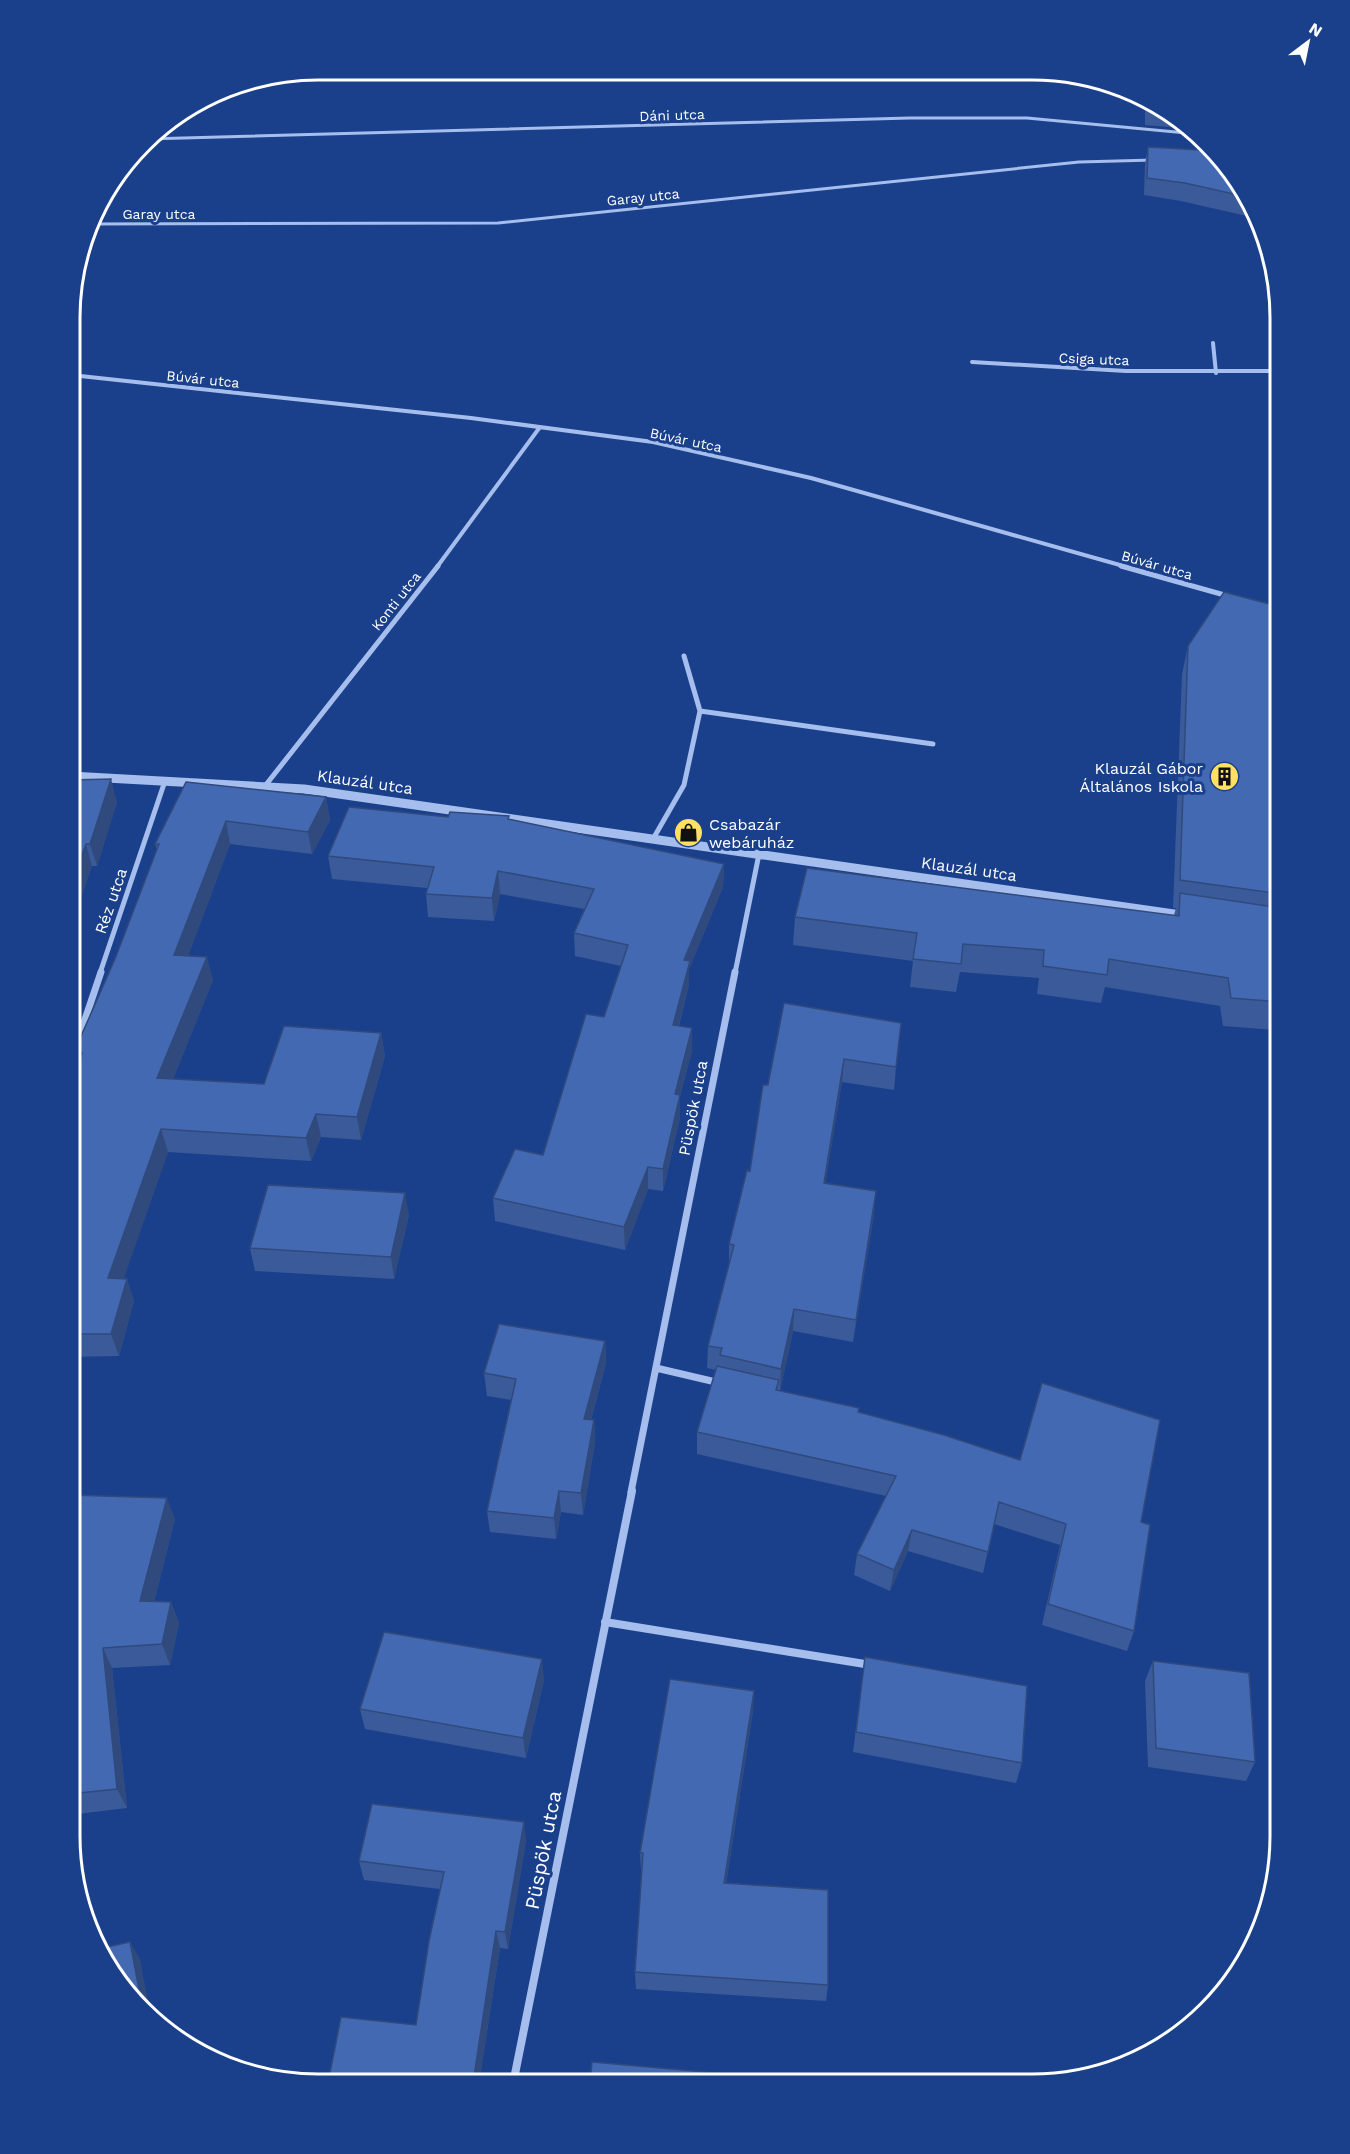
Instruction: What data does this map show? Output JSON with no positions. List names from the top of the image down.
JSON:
{
  "streets": {
    "street": [
      "Dáni utca",
      "Garay utca",
      "Csiga utca",
      "Búvár utca",
      "Konti utca",
      "Klauzál utca",
      "Réz utca",
      "Püspök utca"
    ]
  },
  "crossings": [
    ["Búvár utca", "Konti utca"],
    ["Konti utca", "Klauzál utca"],
    ["Klauzál utca", "Réz utca"],
    ["Klauzál utca", "Püspök utca"]
  ],
  "places": {
    "building": ["Klauzál Gábor Általános Iskola"],
    "shop": ["Csabazár webáruház"]
  },
  "north": "top right"
}
